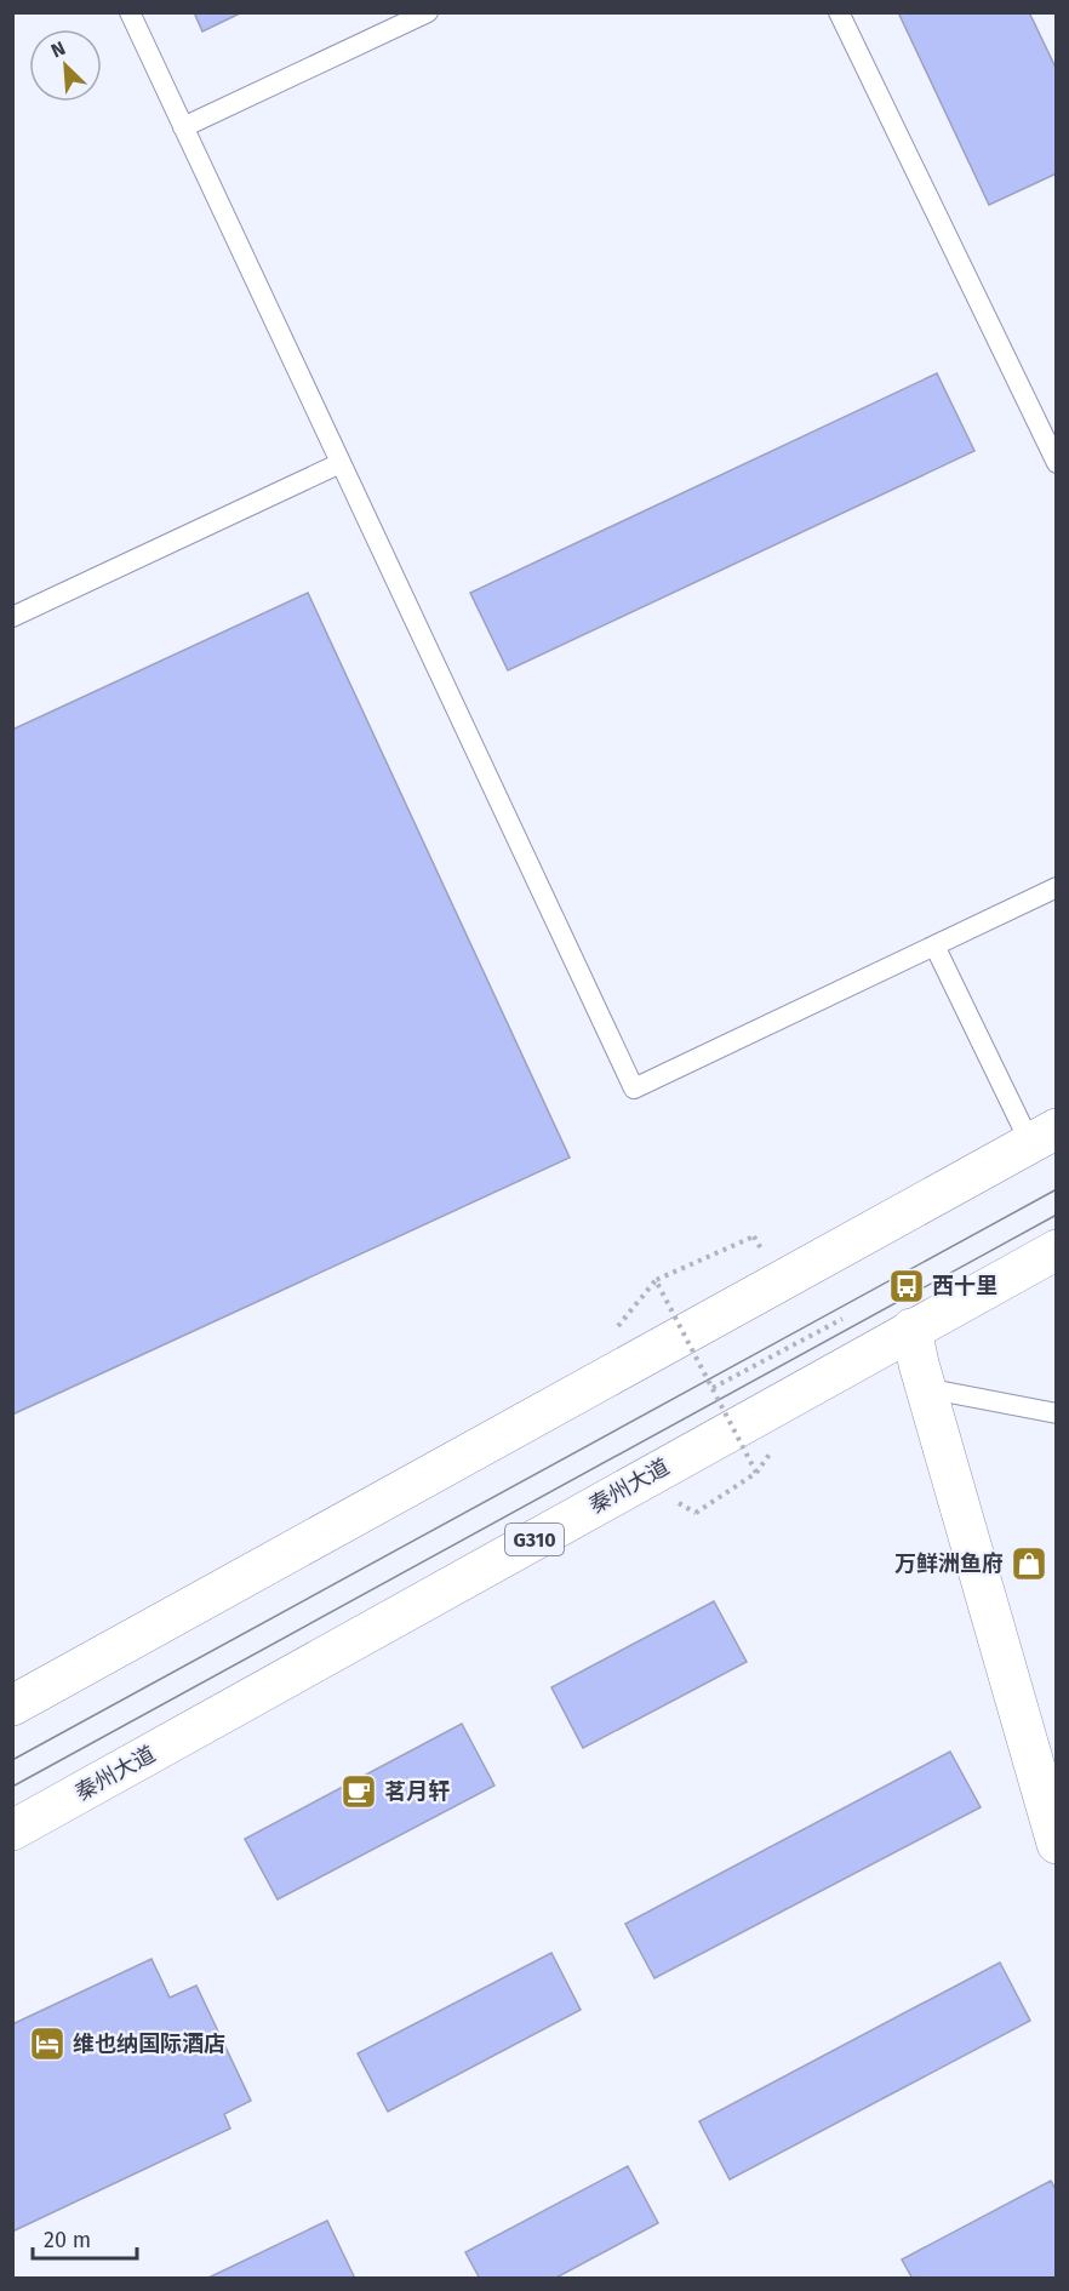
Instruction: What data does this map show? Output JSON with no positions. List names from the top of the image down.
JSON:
{
  "streets": {
    "main road": ["秦州大道", "G310"]
  },
  "places": {
    "bus stop": ["西十里"],
    "shop": ["万鲜洲鱼府"],
    "cafe": ["茗月轩"],
    "hotel": ["维也纳国际酒店"]
  },
  "scale_bar": "20 m",
  "north": "top left"
}
